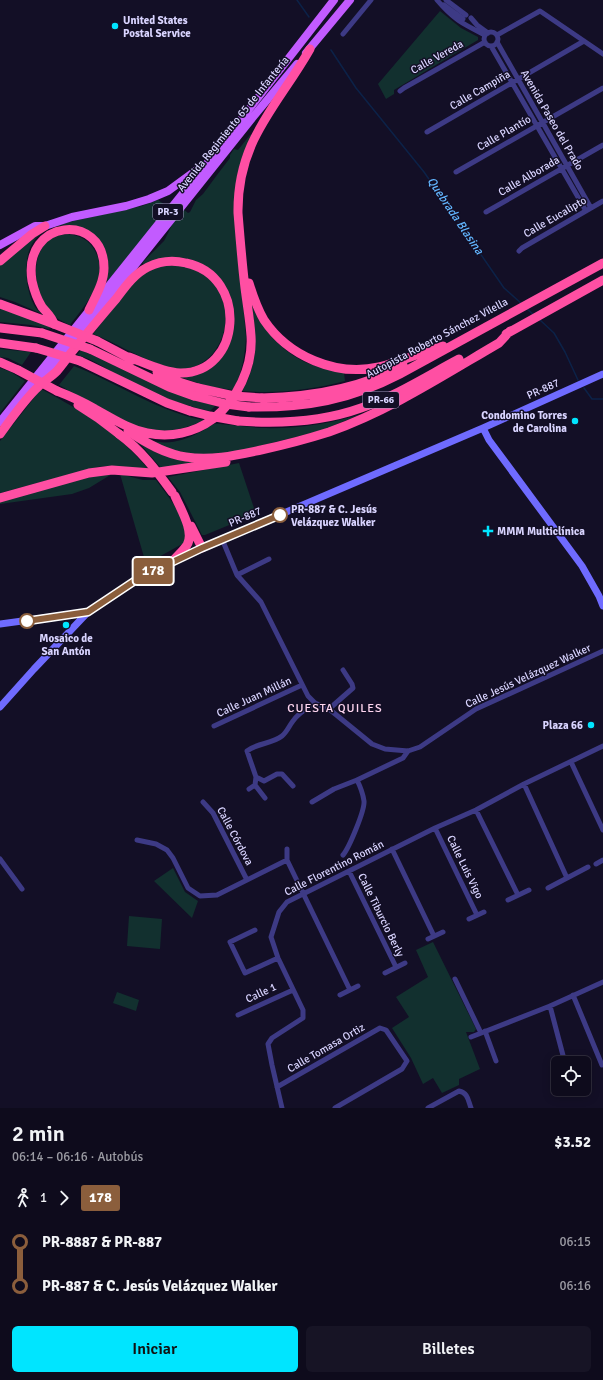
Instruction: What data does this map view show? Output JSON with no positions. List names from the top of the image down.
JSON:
{
  "streets": {
    "highway": [
      "Avenida Regimiento 65 de Infantería",
      "PR-3",
      "Autopista Roberto Sánchez Vilella",
      "PR-66"
    ],
    "street": [
      "Calle Vereda",
      "Calle Campiña",
      "Avenida Paseo del Prado",
      "Calle Plantío",
      "Calle Alborada",
      "Calle Eucalipto",
      "PR-887",
      "Calle Jesús Velázquez Walker",
      "Calle Juan Millán",
      "Calle Córdova",
      "Calle Luis Vigo",
      "Calle Florentino Román",
      "Calle Tiburcio Berly",
      "Calle 1",
      "Calle Tomasa Ortiz"
    ]
  },
  "crossings": [
    ["Calle Vereda", "Avenida Paseo del Prado"],
    ["Calle Campiña", "Avenida Paseo del Prado"],
    ["Avenida Paseo del Prado", "Calle Plantío"],
    ["Avenida Paseo del Prado", "Calle Alborada"],
    ["Avenida Paseo del Prado", "Calle Eucalipto"],
    ["PR-887", "Calle Jesús Velázquez Walker"],
    ["Calle Jesús Velázquez Walker", "Calle Juan Millán"],
    ["Calle Luis Vigo", "Calle Florentino Román"],
    ["Calle Florentino Román", "Calle Tiburcio Berly"],
    ["Calle Florentino Román", "Calle 1"],
    ["Calle Florentino Román", "Calle Tomasa Ortiz"]
  ],
  "districts": ["CUESTA QUILES"],
  "water": ["Quebrada Blasina"],
  "places": {
    "other": [
      "United States Postal Service",
      "Condomino Torres de Carolina",
      "PR-887 & C. Jesús Velázquez Walker",
      "Mosaico de San Antón",
      "Plaza 66"
    ],
    "health": ["MMM Multiclínica"]
  },
  "lines": ["bus line 178"],
  "page": {
    "on_map": "178",
    "heading": ["2 min", "06:14 – 06:16 · Autobús", "$3.52"],
    "legs": ["1", "178"],
    "list": [
      {
        "name": "PR-8887 & PR-887",
        "value": "06:15"
      },
      {
        "name": "PR-887 & C. Jesús Velázquez Walker",
        "value": "06:16"
      }
    ],
    "buttons": ["Iniciar", "Billetes"]
  }
}
